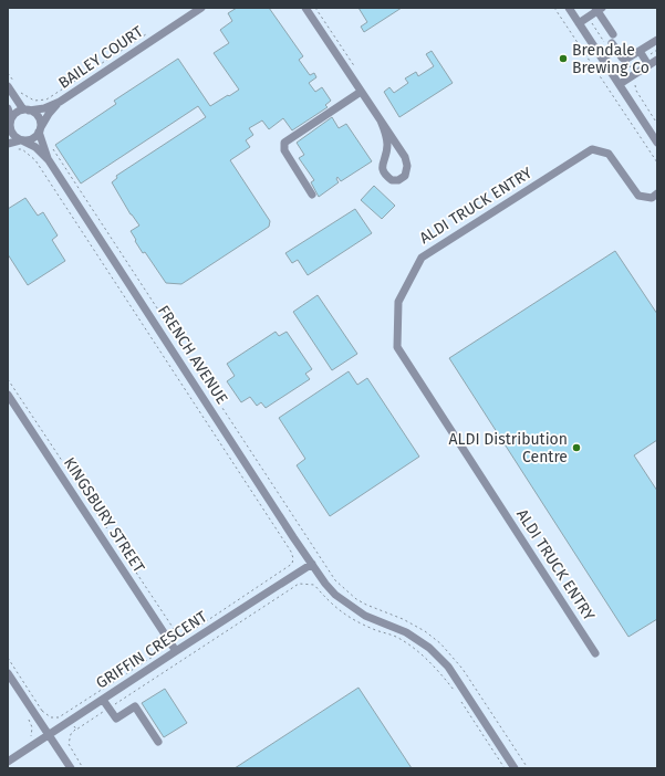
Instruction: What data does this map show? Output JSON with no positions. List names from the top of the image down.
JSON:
{
  "streets": {
    "street": [
      "BAILEY COURT",
      "ALDI TRUCK ENTRY",
      "FRENCH AVENUE",
      "KINGSBURY STREET",
      "GRIFFIN CRESCENT"
    ]
  },
  "crossings": [
    ["BAILEY COURT", "FRENCH AVENUE"],
    ["FRENCH AVENUE", "GRIFFIN CRESCENT"],
    ["KINGSBURY STREET", "GRIFFIN CRESCENT"]
  ],
  "places": ["Brendale Brewing Co", "ALDI Distribution Centre"]
}
